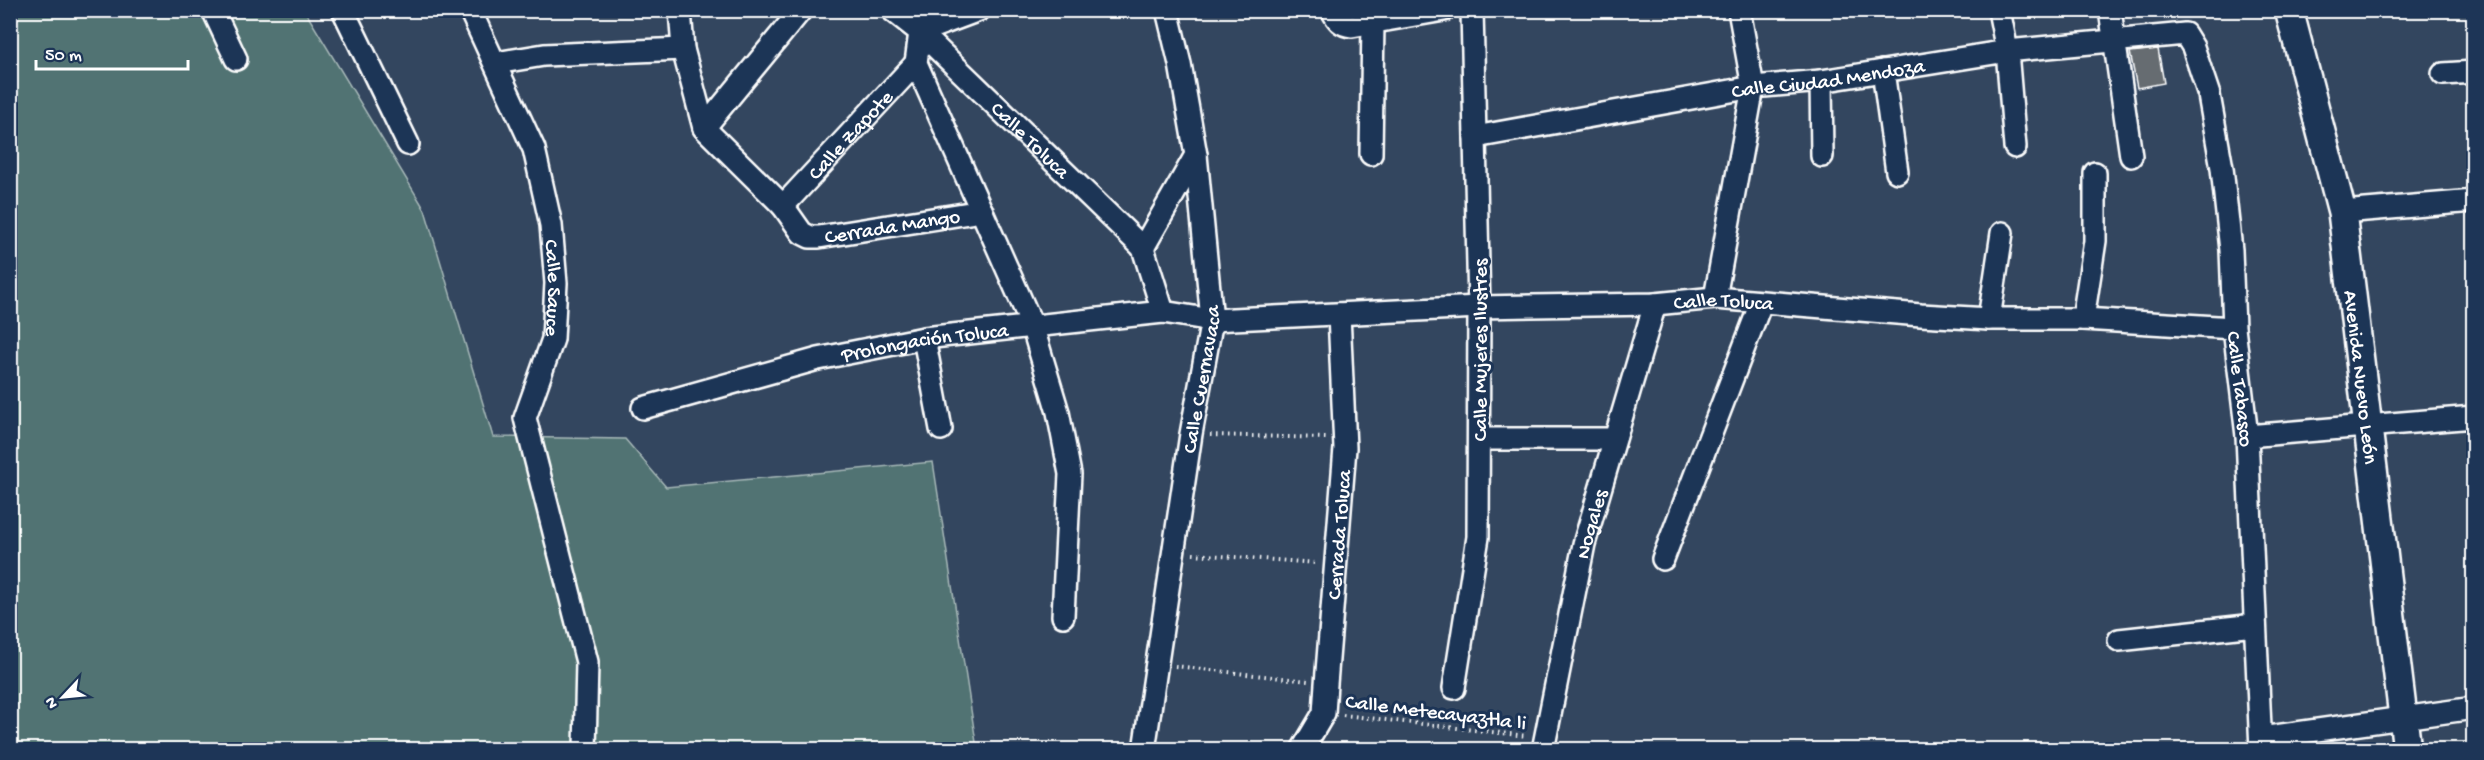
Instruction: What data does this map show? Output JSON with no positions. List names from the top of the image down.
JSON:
{
  "streets": {
    "main road": ["Avenida Nuevo León"],
    "street": [
      "Calle Ciudad Mendoza",
      "Calle Zapote",
      "Calle Toluca",
      "Cerrada Mango",
      "Calle Sauce",
      "Prolongación Toluca",
      "Calle Mujeres Ilustres",
      "Calle Cuernavaca",
      "Calle Tabasco",
      "Nogales",
      "Cerrada Toluca"
    ],
    "path": ["Calle Metecayaztla li"]
  },
  "crossings": [
    ["Calle Ciudad Mendoza", "Calle Mujeres Ilustres"],
    ["Calle Ciudad Mendoza", "Calle Tabasco"],
    ["Calle Zapote", "Cerrada Mango"],
    ["Calle Toluca", "Prolongación Toluca"],
    ["Calle Toluca", "Calle Mujeres Ilustres"],
    ["Calle Toluca", "Calle Cuernavaca"],
    ["Calle Toluca", "Calle Tabasco"],
    ["Calle Toluca", "Nogales"],
    ["Calle Toluca", "Cerrada Toluca"],
    ["Prolongación Toluca", "Calle Cuernavaca"],
    ["Nogales", "Calle Metecayaztla li"],
    ["Cerrada Toluca", "Calle Metecayaztla li"]
  ],
  "scale_bar": "50 m",
  "north": "bottom left"
}
